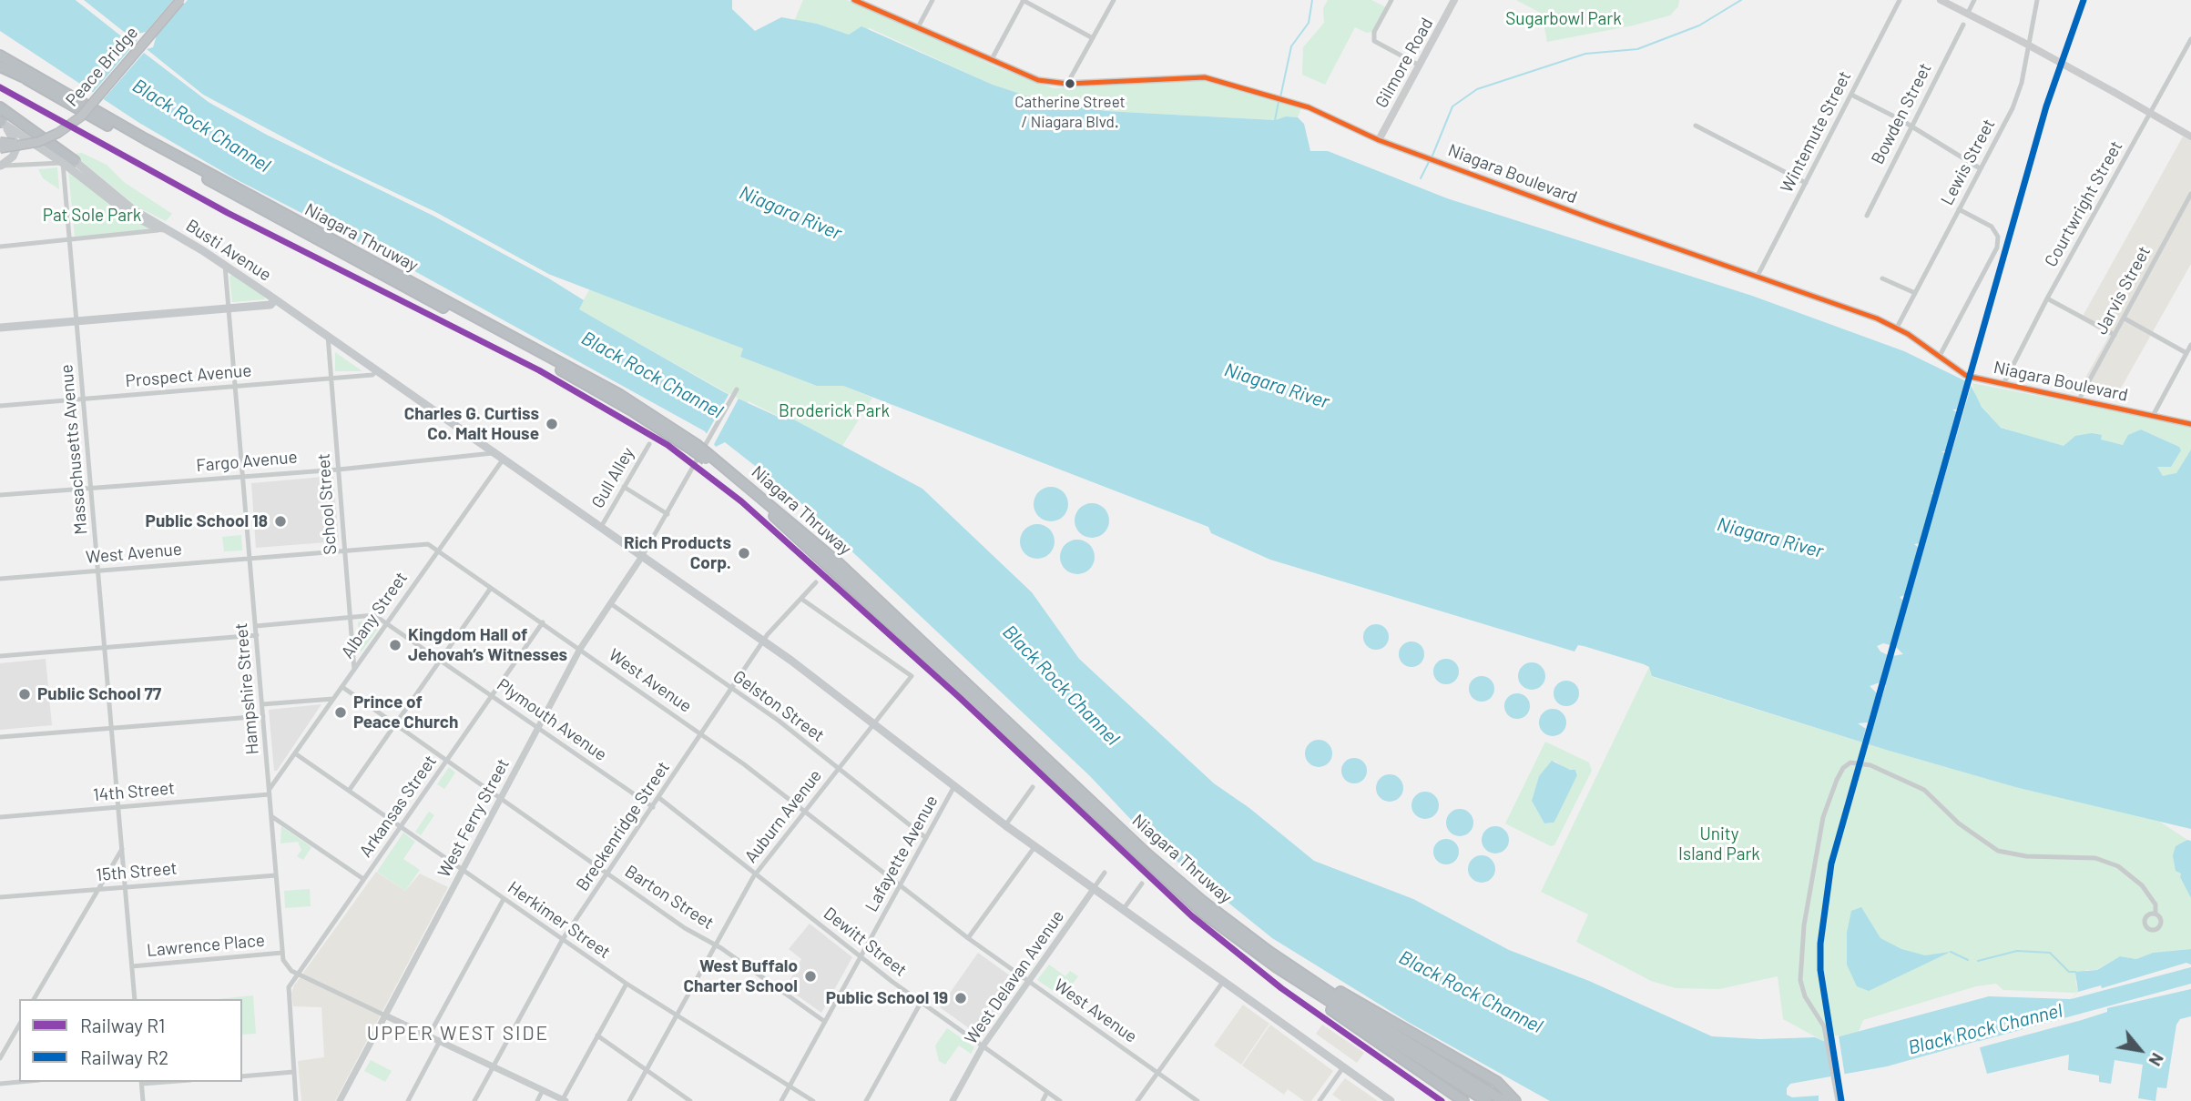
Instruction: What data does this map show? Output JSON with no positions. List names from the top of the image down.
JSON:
{
  "streets": {
    "highway": ["Peace Bridge", "Niagara Thruway"],
    "main road": ["Gilmore Road", "Niagara Boulevard", "Busti Avenue"],
    "street": [
      "Bowden Street",
      "Wintemute Street",
      "Lewis Street",
      "Courtwright Street",
      "Jarvis Street",
      "Prospect Avenue",
      "Massachusetts Avenue",
      "Fargo Avenue",
      "Gull Alley",
      "School Street",
      "West Avenue",
      "Albany Street",
      "Hampshire Street",
      "Gelston Street",
      "Plymouth Avenue",
      "14th Street",
      "Arkansas Street",
      "Auburn Avenue",
      "West Ferry Street",
      "Breckenridge Street",
      "Lafayette Avenue",
      "15th Street",
      "Barton Street",
      "Herkimer Street",
      "Dewitt Street",
      "Lawrence Place",
      "West Delavan Avenue"
    ]
  },
  "crossings": [
    ["Gilmore Road", "Niagara Boulevard"],
    ["Wintemute Street", "Niagara Boulevard"],
    ["Lewis Street", "Niagara Boulevard"],
    ["Niagara Boulevard", "Courtwright Street"],
    ["Niagara Boulevard", "Jarvis Street"],
    ["Busti Avenue", "Prospect Avenue"],
    ["Busti Avenue", "Massachusetts Avenue"],
    ["Busti Avenue", "Fargo Avenue"],
    ["Busti Avenue", "Gull Alley"],
    ["Busti Avenue", "School Street"],
    ["Busti Avenue", "Albany Street"],
    ["Busti Avenue", "Hampshire Street"],
    ["Busti Avenue", "Auburn Avenue"],
    ["Busti Avenue", "West Ferry Street"],
    ["Busti Avenue", "Breckenridge Street"],
    ["Busti Avenue", "Lafayette Avenue"],
    ["Busti Avenue", "West Delavan Avenue"],
    ["Prospect Avenue", "Massachusetts Avenue"],
    ["Prospect Avenue", "School Street"],
    ["Prospect Avenue", "Hampshire Street"],
    ["Massachusetts Avenue", "Fargo Avenue"],
    ["Massachusetts Avenue", "West Avenue"],
    ["Massachusetts Avenue", "14th Street"],
    ["Massachusetts Avenue", "15th Street"],
    ["Massachusetts Avenue", "Lawrence Place"],
    ["Fargo Avenue", "School Street"],
    ["Fargo Avenue", "Albany Street"],
    ["Fargo Avenue", "Hampshire Street"],
    ["School Street", "West Avenue"],
    ["School Street", "Albany Street"],
    ["School Street", "Plymouth Avenue"],
    ["West Avenue", "Albany Street"],
    ["West Avenue", "Hampshire Street"],
    ["West Avenue", "Arkansas Street"],
    ["West Avenue", "Auburn Avenue"],
    ["West Avenue", "West Ferry Street"],
    ["West Avenue", "Breckenridge Street"],
    ["West Avenue", "Lafayette Avenue"],
    ["West Avenue", "West Delavan Avenue"],
    ["Albany Street", "Hampshire Street"],
    ["Albany Street", "Plymouth Avenue"],
    ["Albany Street", "14th Street"],
    ["Albany Street", "Barton Street"],
    ["Albany Street", "Herkimer Street"],
    ["Hampshire Street", "Plymouth Avenue"],
    ["Hampshire Street", "14th Street"],
    ["Hampshire Street", "15th Street"],
    ["Hampshire Street", "Lawrence Place"],
    ["Gelston Street", "Auburn Avenue"],
    ["Gelston Street", "West Ferry Street"],
    ["Gelston Street", "Breckenridge Street"],
    ["Gelston Street", "Lafayette Avenue"],
    ["Plymouth Avenue", "Arkansas Street"],
    ["Plymouth Avenue", "West Ferry Street"],
    ["Plymouth Avenue", "Breckenridge Street"],
    ["Arkansas Street", "Barton Street"],
    ["Arkansas Street", "Herkimer Street"],
    ["Auburn Avenue", "Breckenridge Street"],
    ["Auburn Avenue", "Barton Street"],
    ["Auburn Avenue", "Herkimer Street"],
    ["Auburn Avenue", "Dewitt Street"],
    ["West Ferry Street", "Barton Street"],
    ["West Ferry Street", "Herkimer Street"],
    ["Breckenridge Street", "Barton Street"],
    ["Breckenridge Street", "Herkimer Street"],
    ["Breckenridge Street", "Dewitt Street"],
    ["Lafayette Avenue", "Barton Street"],
    ["Lafayette Avenue", "Herkimer Street"],
    ["Lafayette Avenue", "Dewitt Street"],
    ["Dewitt Street", "West Delavan Avenue"]
  ],
  "districts": ["UPPER WEST SIDE"],
  "water": ["Black Rock Channel", "Niagara River"],
  "parks": [
    "Sugarbowl Park",
    "Pat Sole Park",
    "Broderick Park",
    "Unity Island Park"
  ],
  "places": [
    "Catherine Street / Niagara Blvd.",
    "Charles G. Curtiss Co. Malt House",
    "Public School 18",
    "Rich Products Corp.",
    "Kingdom Hall of Jehovah’s Witnesses",
    "Public School 77",
    "Prince of Peace Church",
    "West Buffalo Charter School",
    "Public School 19"
  ],
  "lines": ["rail line R2", "rail line R1"],
  "legend": ["Railway R1", "Railway R2"],
  "north": "bottom right"
}
